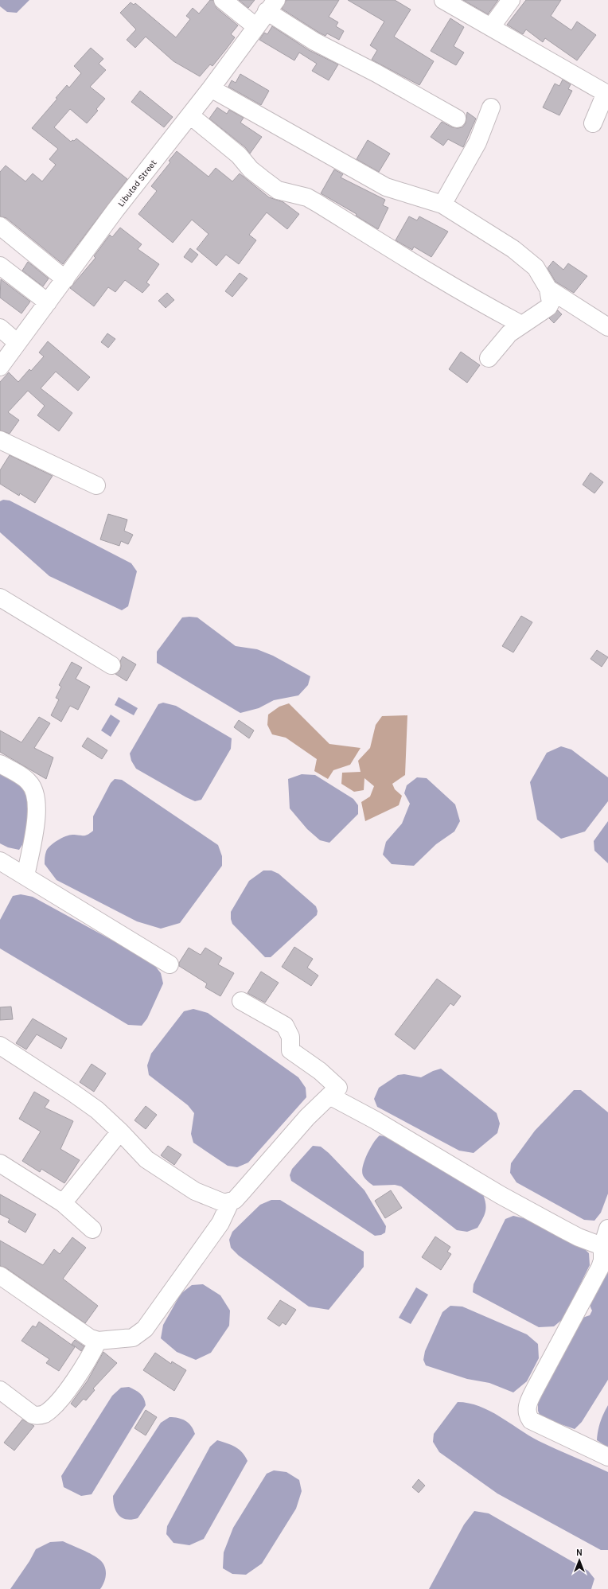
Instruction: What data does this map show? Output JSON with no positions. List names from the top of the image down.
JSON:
{
  "streets": {
    "street": ["Libutad Street"]
  },
  "north": "top"
}
